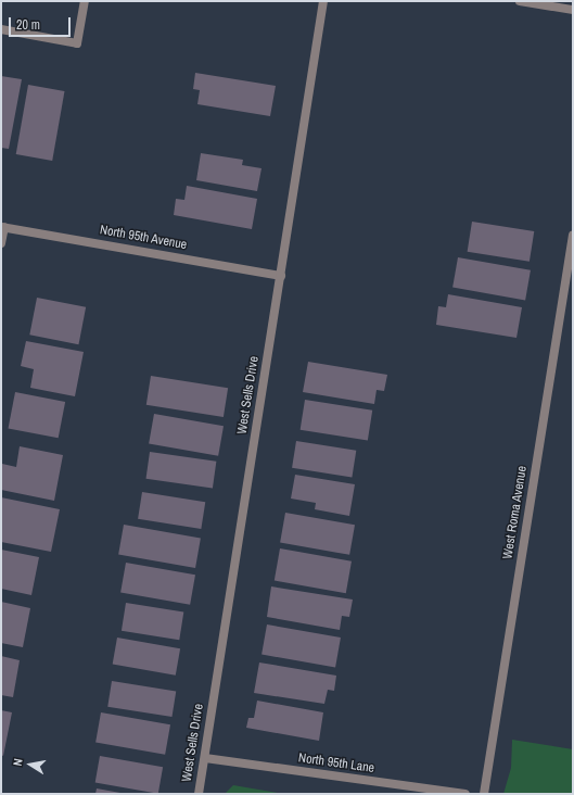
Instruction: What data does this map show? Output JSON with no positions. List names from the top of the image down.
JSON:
{
  "streets": {
    "street": [
      "North 95th Avenue",
      "West Sells Drive",
      "West Roma Avenue",
      "North 95th Lane"
    ]
  },
  "crossings": [
    ["North 95th Avenue", "West Sells Drive"],
    ["West Sells Drive", "North 95th Lane"]
  ],
  "scale_bar": "20 m",
  "north": "left"
}
